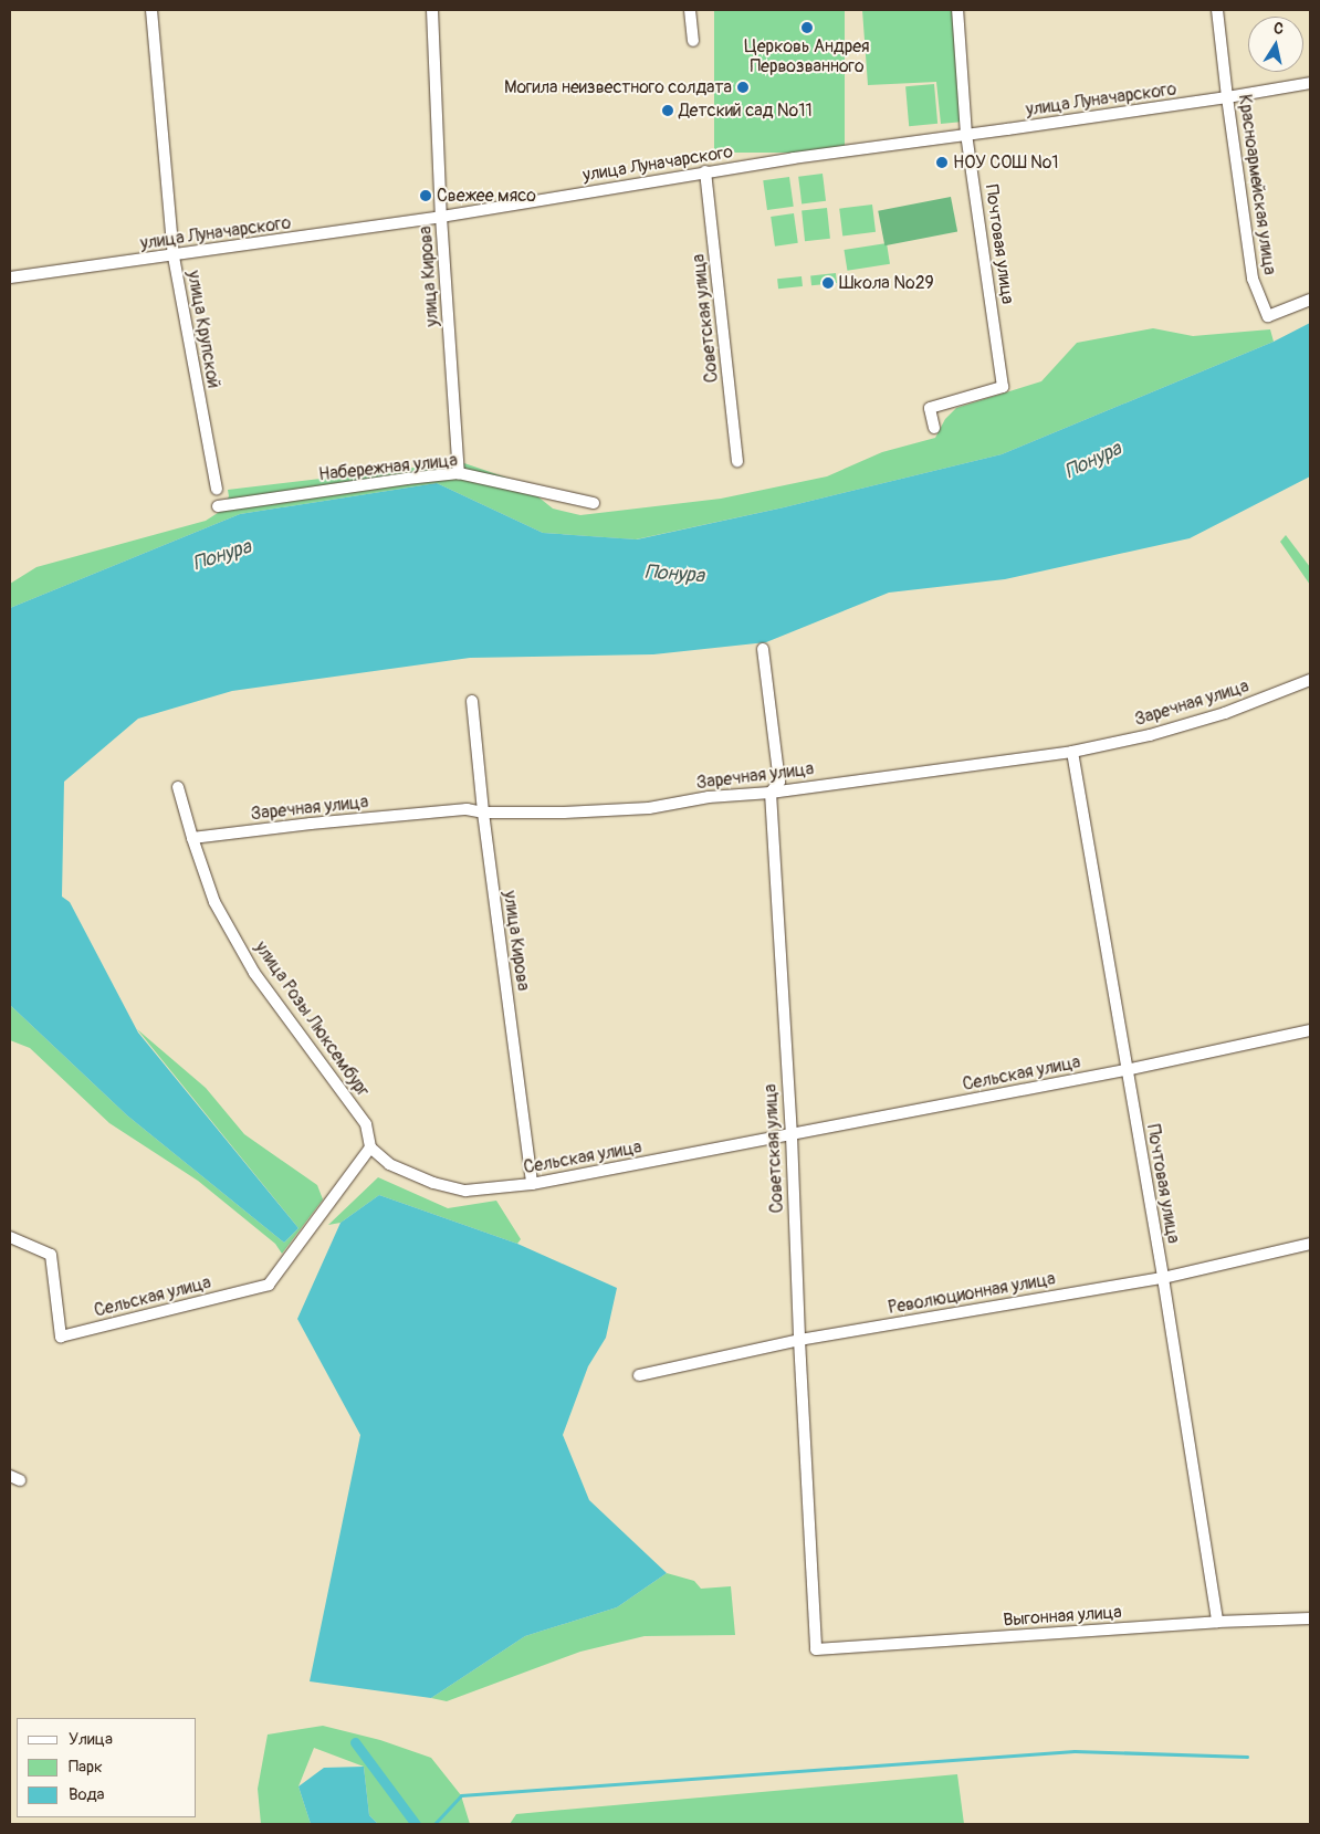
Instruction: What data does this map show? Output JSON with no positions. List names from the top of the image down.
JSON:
{
  "streets": {
    "street": [
      "улица Луначарского",
      "Красноармейская улица",
      "Почтовая улица",
      "улица Кирова",
      "Советская улица",
      "улица Крупской",
      "Набережная улица",
      "Заречная улица",
      "улица Розы Люксембург",
      "Сельская улица",
      "Революционная улица",
      "Выгонная улица"
    ]
  },
  "crossings": [
    ["улица Луначарского", "Красноармейская улица"],
    ["улица Луначарского", "Почтовая улица"],
    ["улица Луначарского", "улица Кирова"],
    ["улица Луначарского", "Советская улица"],
    ["улица Луначарского", "улица Крупской"],
    ["Почтовая улица", "Заречная улица"],
    ["Почтовая улица", "Сельская улица"],
    ["Почтовая улица", "Революционная улица"],
    ["Почтовая улица", "Выгонная улица"],
    ["улица Кирова", "Набережная улица"],
    ["улица Кирова", "Заречная улица"],
    ["улица Кирова", "Сельская улица"],
    ["Советская улица", "Заречная улица"],
    ["Советская улица", "Сельская улица"],
    ["Советская улица", "Революционная улица"],
    ["Советская улица", "Выгонная улица"],
    ["Заречная улица", "улица Розы Люксембург"],
    ["улица Розы Люксембург", "Сельская улица"]
  ],
  "water": ["Понура"],
  "places": [
    "Церковь Андрея Первозванного",
    "Могила неизвестного солдата",
    "Детский сад №11",
    "НОУ СОШ №1",
    "Свежее мясо",
    "Школа №29"
  ],
  "legend": ["Улица", "Парк", "Вода"],
  "north": "top"
}
